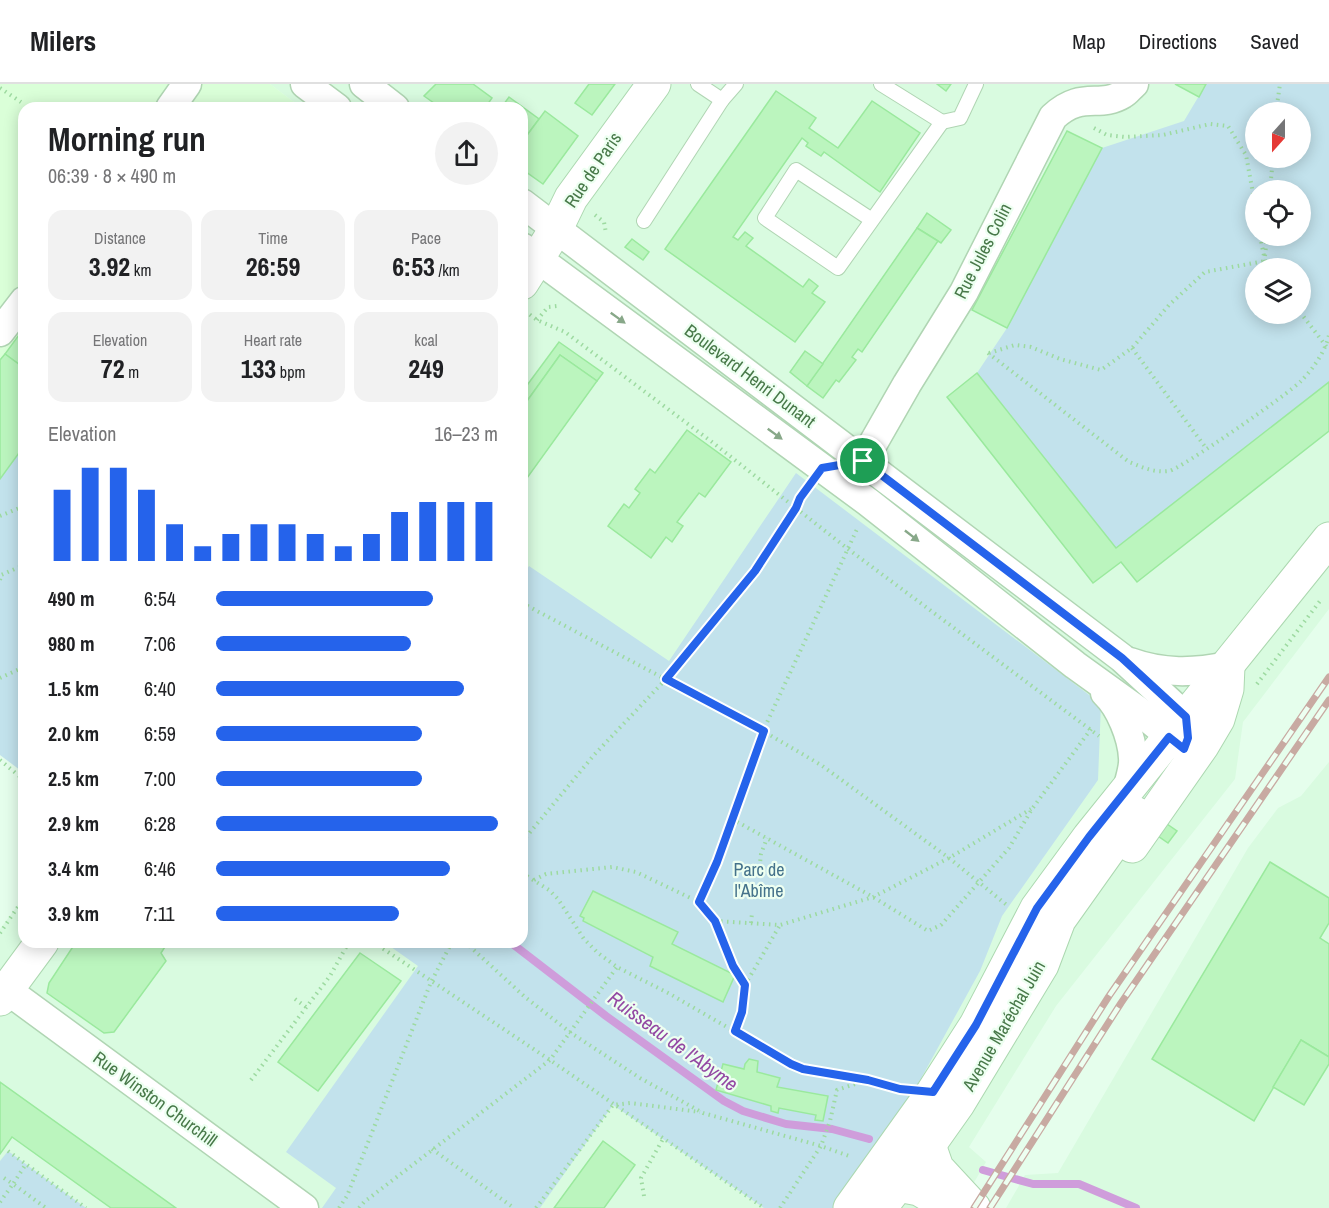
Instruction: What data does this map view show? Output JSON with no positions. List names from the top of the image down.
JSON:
{
  "streets": {
    "main road": ["Rue de Paris", "Avenue Maréchal Juin"],
    "street": ["Rue Jules Colin", "Boulevard Henri Dunant", "Rue Winston Churchill"]
  },
  "crossings": [
    ["Rue de Paris", "Boulevard Henri Dunant"],
    ["Rue Jules Colin", "Boulevard Henri Dunant"],
    ["Boulevard Henri Dunant", "Avenue Maréchal Juin"]
  ],
  "water": ["Ruisseau de l'Abyme"],
  "parks": ["Parc de l'Abîme"],
  "north": "bottom",
  "page": {
    "header": "Milers",
    "nav": ["Map", "Directions", "Saved"],
    "heading": ["Morning run", "06:39 · 8 × 490 m"],
    "stats": [
      ["Distance", "3.92 km"],
      ["Time", "26:59"],
      ["Pace", "6:53 /km"],
      ["Elevation", "72 m"],
      ["Heart rate", "133 bpm"],
      ["kcal", "249"]
    ],
    "chart": ["Elevation", "16–23 m"],
    "list": [
      {
        "name": "490 m",
        "note": "6:54"
      },
      {
        "name": "980 m",
        "note": "7:06"
      },
      {
        "name": "1.5 km",
        "note": "6:40"
      },
      {
        "name": "2.0 km",
        "note": "6:59"
      },
      {
        "name": "2.5 km",
        "note": "7:00"
      },
      {
        "name": "2.9 km",
        "note": "6:28"
      },
      {
        "name": "3.4 km",
        "note": "6:46"
      },
      {
        "name": "3.9 km",
        "note": "7:11"
      }
    ]
  }
}
